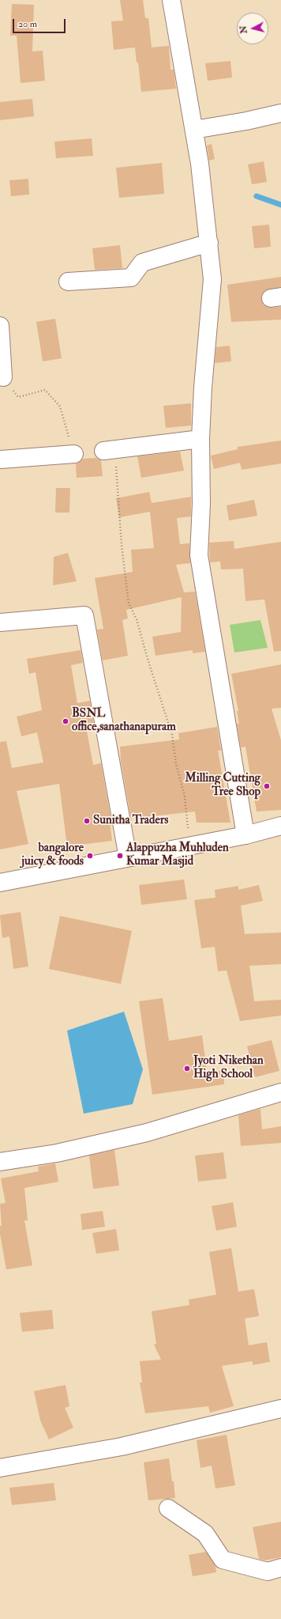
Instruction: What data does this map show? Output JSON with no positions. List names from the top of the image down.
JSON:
{
  "places": [
    "BSNL office,sanathanapuram",
    "Milling Cutting Tree Shop",
    "Sunitha Traders",
    "bangalore juicy & foods",
    "Alappuzha Muhluden Kumar Masjid",
    "Jyoti Nikethan High School"
  ],
  "scale_bar": "20 m",
  "north": "left"
}
